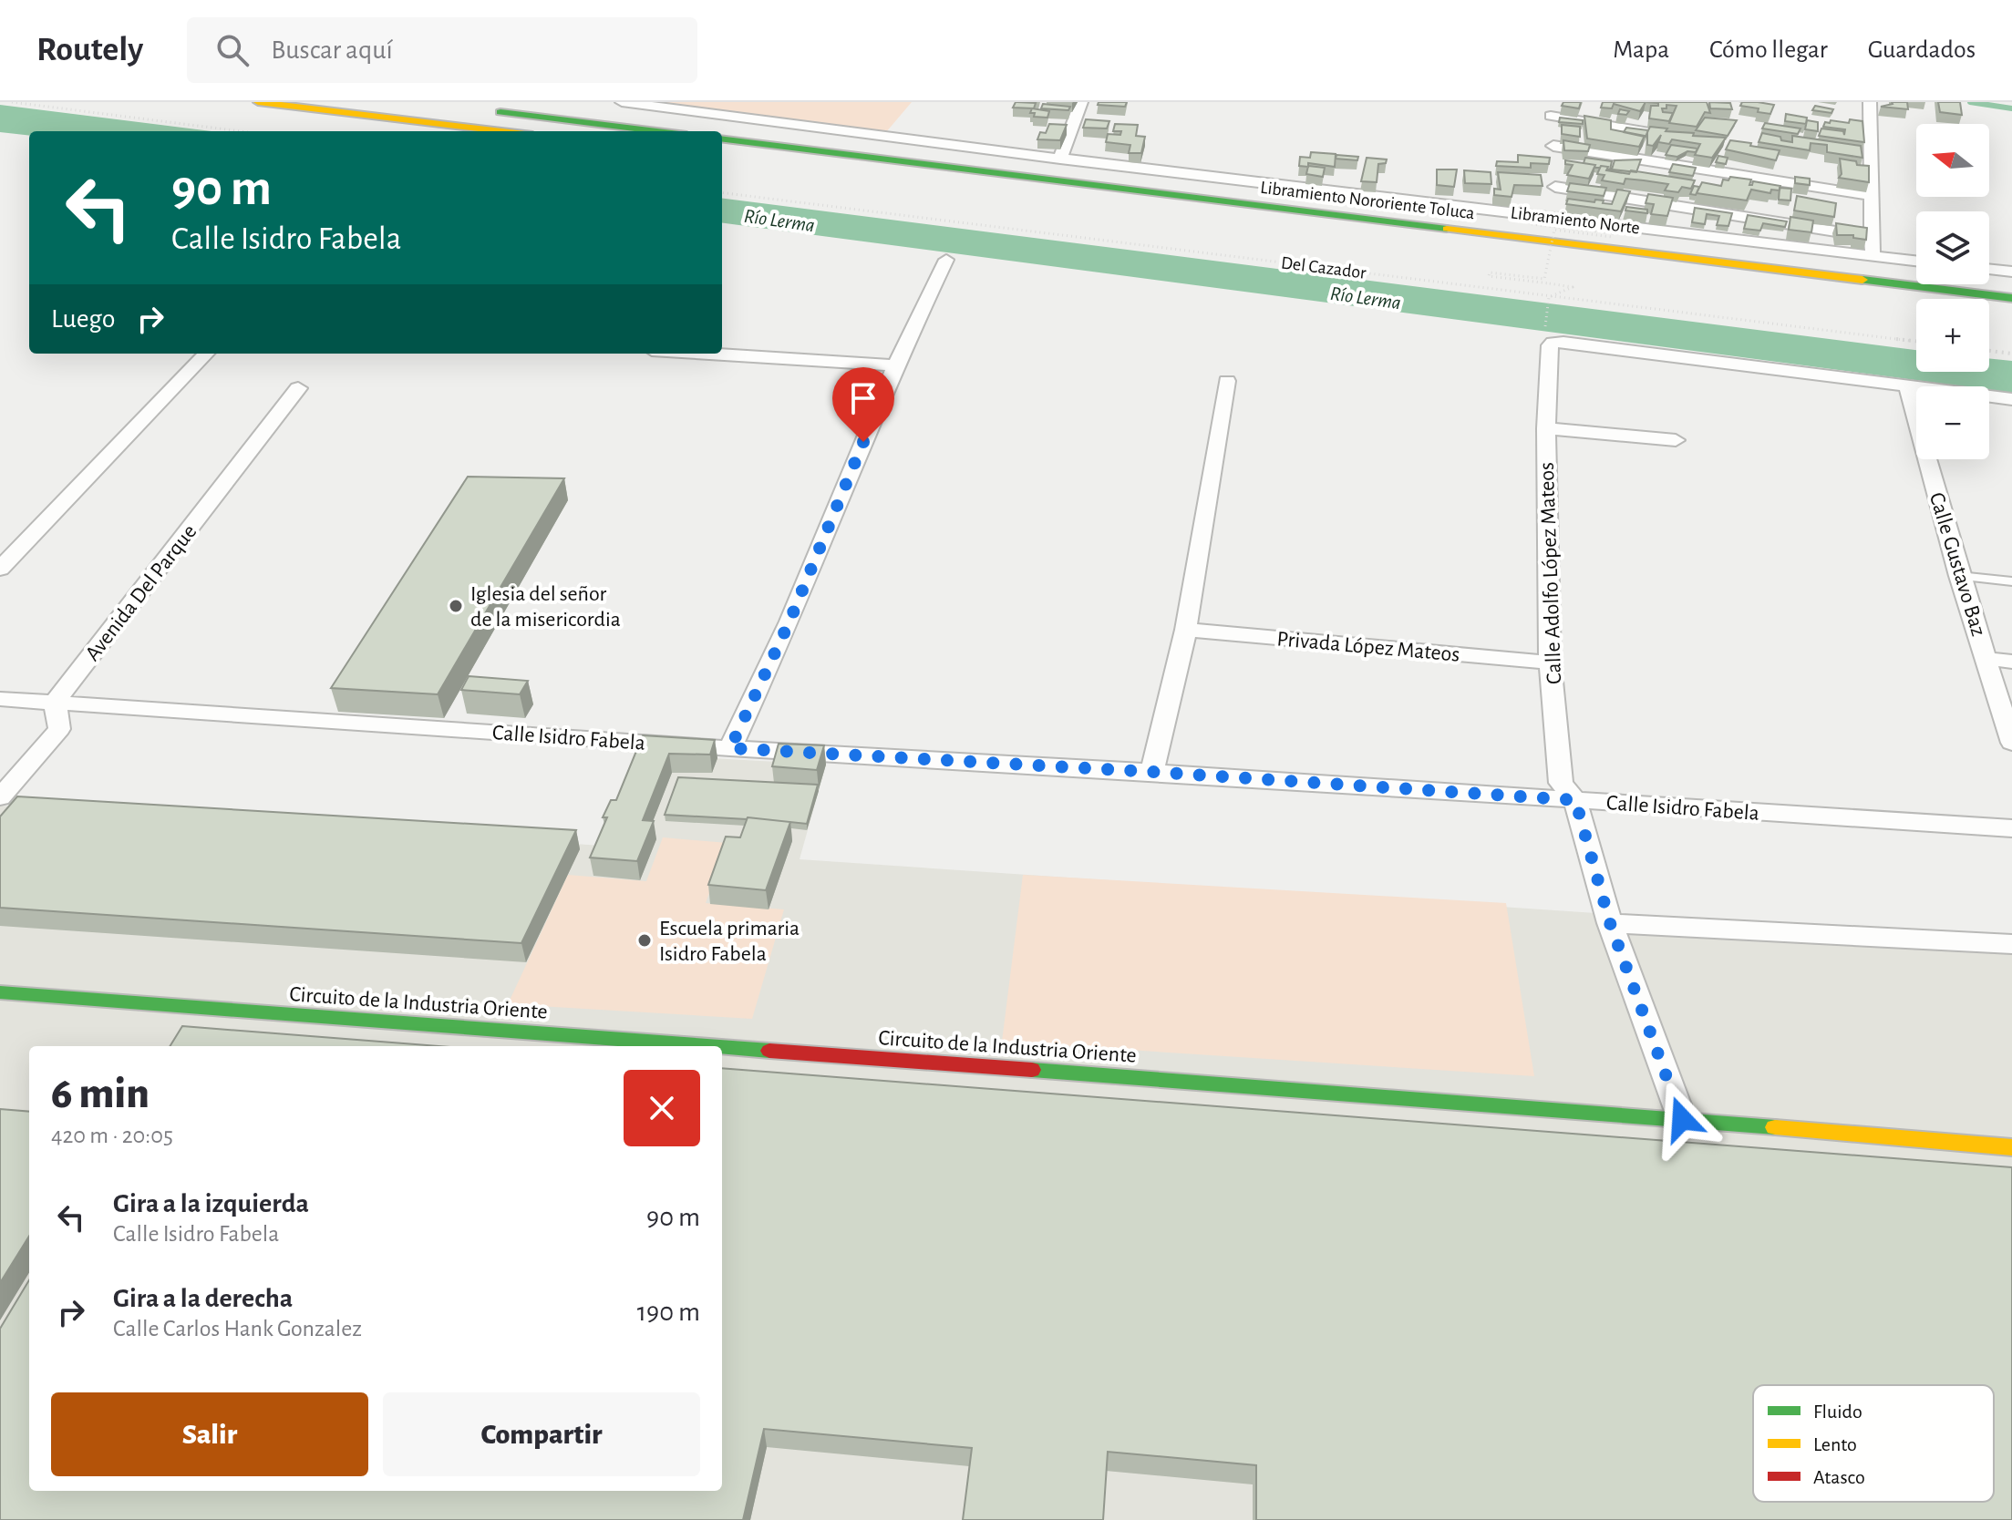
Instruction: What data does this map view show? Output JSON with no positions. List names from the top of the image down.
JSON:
{
  "streets": {
    "highway": ["Libramiento Nororiente Toluca", "Circuito de la Industria Oriente"],
    "street": [
      "Libramiento Norte",
      "Calle Gustavo Baz",
      "Calle Adolfo López Mateos",
      "Avenida Del Parque",
      "Privada López Mateos",
      "Calle Isidro Fabela"
    ],
    "path": ["Del Cazador"]
  },
  "crossings": [
    ["Calle Adolfo López Mateos", "Privada López Mateos"],
    ["Calle Adolfo López Mateos", "Calle Isidro Fabela"],
    ["Calle Adolfo López Mateos", "Circuito de la Industria Oriente"],
    ["Avenida Del Parque", "Calle Isidro Fabela"]
  ],
  "water": ["Río Lerma"],
  "places": ["Iglesia del señor de la misericordia", "Escuela primaria Isidro Fabela"],
  "legend": ["Fluido", "Lento", "Atasco"],
  "north": "left",
  "page": {
    "header": "Routely",
    "search": "Buscar aquí",
    "nav": ["Mapa", "Cómo llegar", "Guardados"],
    "map_buttons": ["+", "−"],
    "turn": ["90 m", "Calle Isidro Fabela"],
    "then": "Luego",
    "heading": ["6 min", "420 m · 20:05"],
    "list": [
      {
        "name": "Gira a la izquierda",
        "note": "Calle Isidro Fabela",
        "value": "90 m"
      },
      {
        "name": "Gira a la derecha",
        "note": "Calle Carlos Hank Gonzalez",
        "value": "190 m"
      }
    ],
    "buttons": ["Salir", "Compartir"]
  }
}
